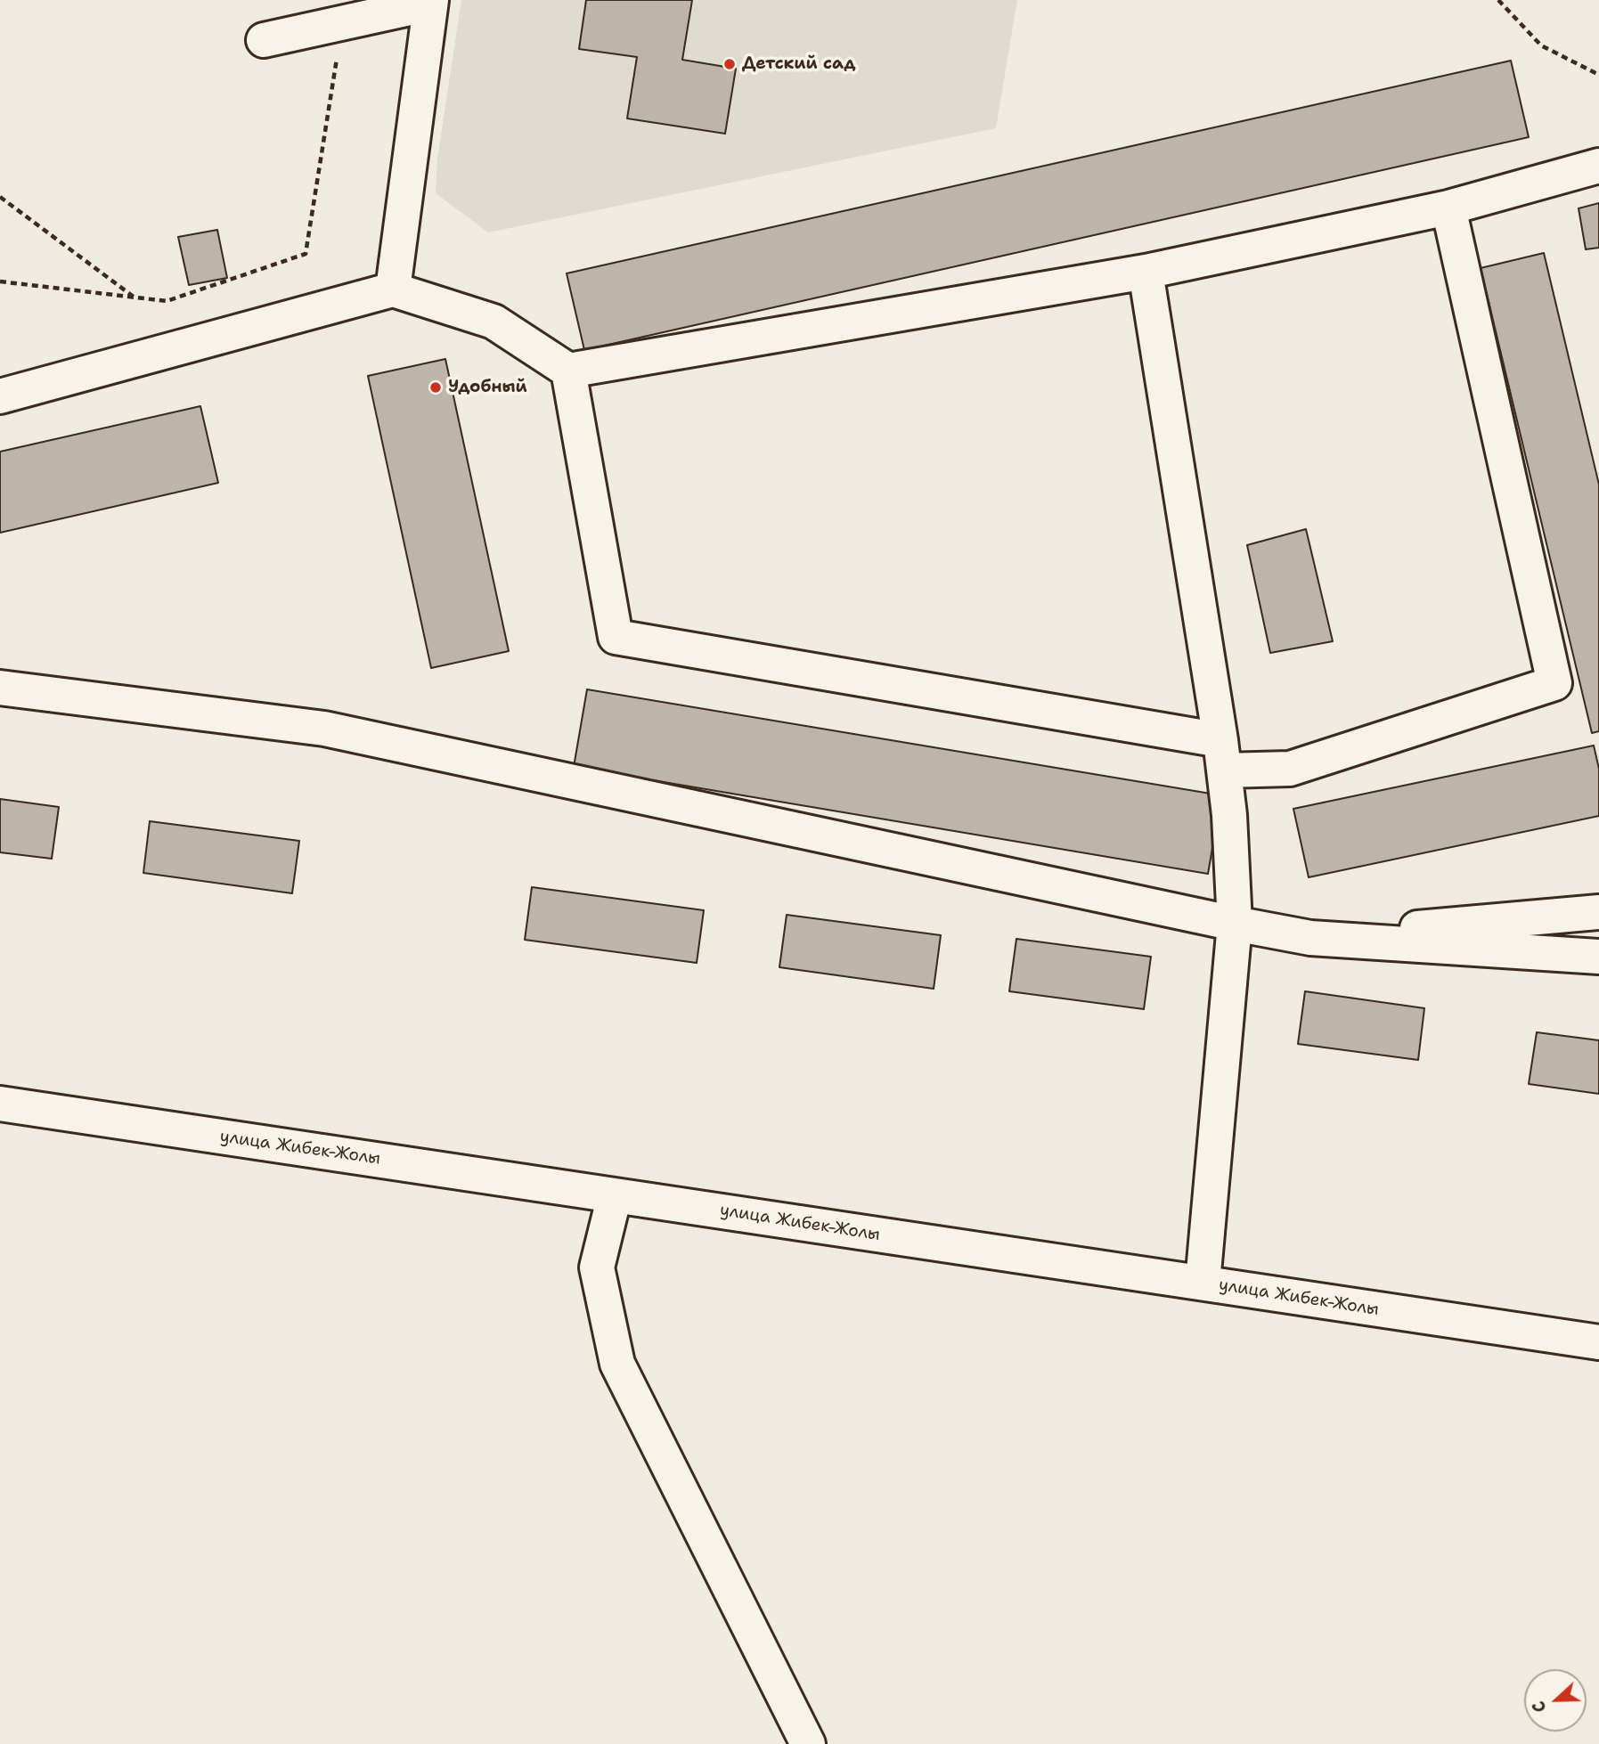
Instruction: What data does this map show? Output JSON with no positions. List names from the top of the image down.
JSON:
{
  "streets": {
    "street": ["улица Жибек-Жолы"]
  },
  "places": ["Детский сад", "Удобный"],
  "north": "left"
}
